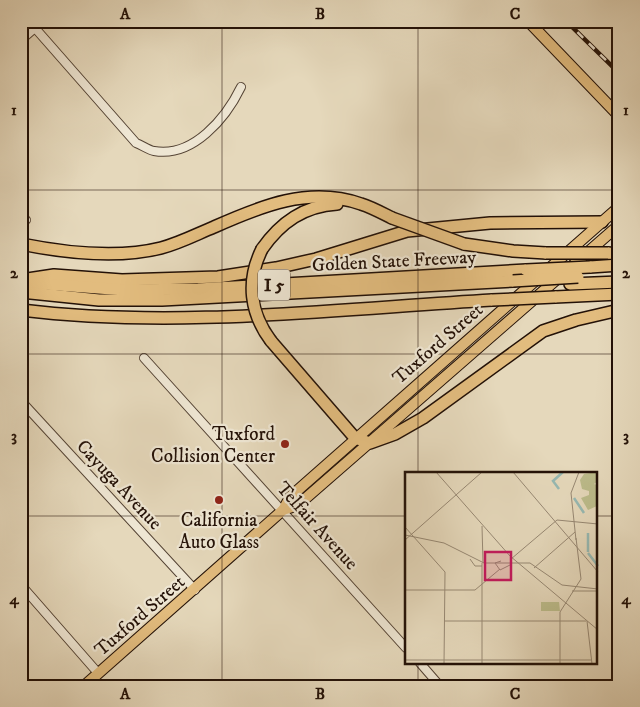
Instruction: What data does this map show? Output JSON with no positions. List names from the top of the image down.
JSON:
{
  "streets": {
    "highway": ["Golden State Freeway", "I 5"],
    "main road": ["Tuxford Street"],
    "street": ["Cayuga Avenue", "Telfair Avenue"]
  },
  "crossings": [
    ["Tuxford Street", "Cayuga Avenue"],
    ["Tuxford Street", "Telfair Avenue"]
  ],
  "places": ["Tuxford Collision Center", "California Auto Glass"],
  "grid": {
    "columns": ["A", "B", "C"],
    "rows": [
      "1",
      "2",
      "3",
      "4"
    ]
  }
}
